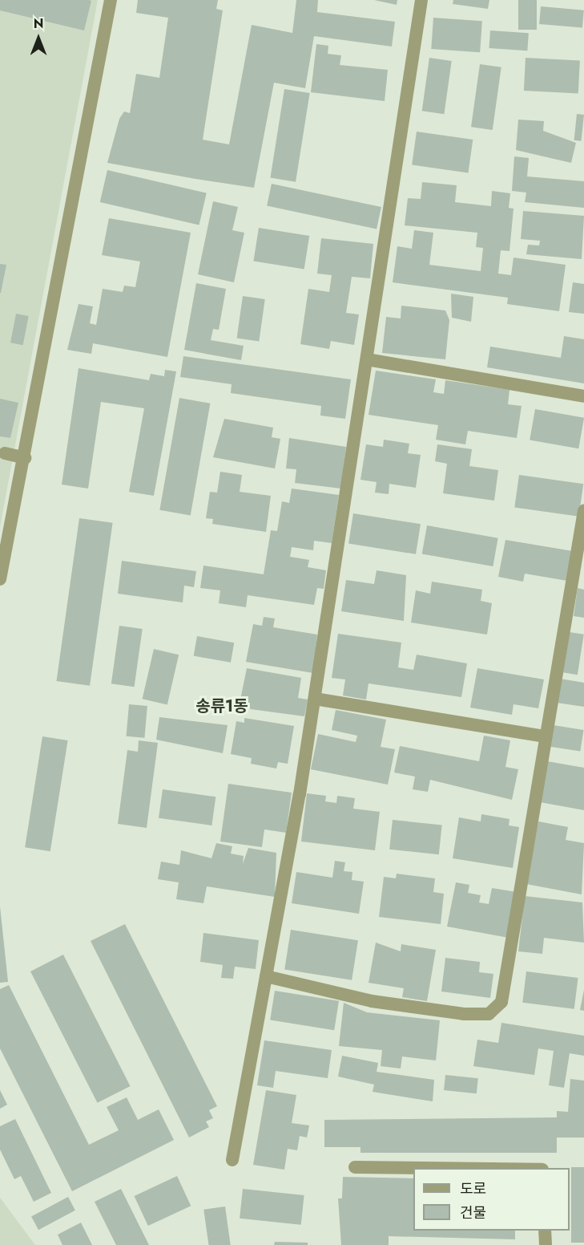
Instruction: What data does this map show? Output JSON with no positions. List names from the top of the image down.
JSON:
{
  "districts": ["송류1동"],
  "legend": ["도로", "건물"],
  "north": "top"
}
